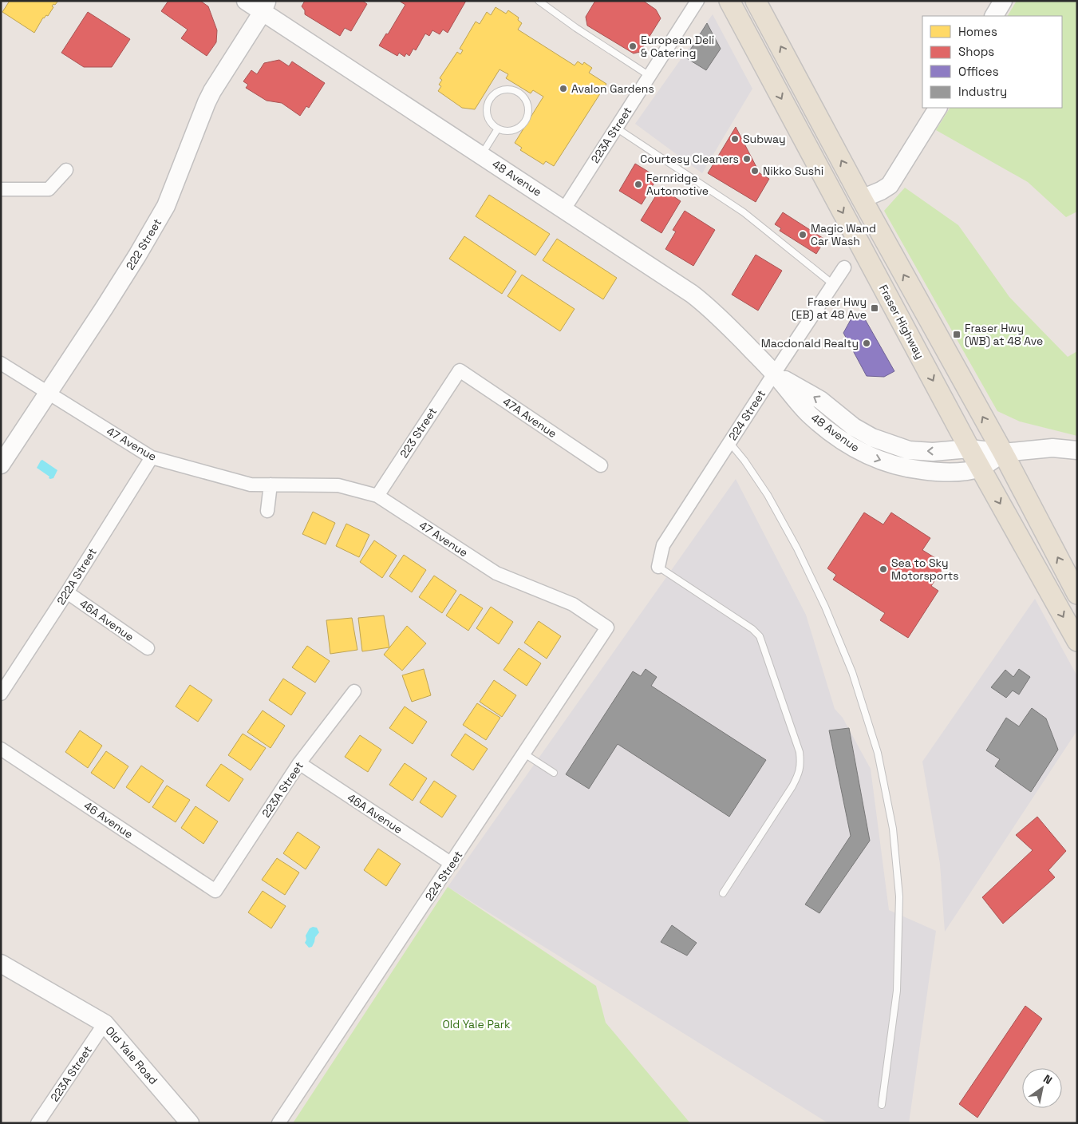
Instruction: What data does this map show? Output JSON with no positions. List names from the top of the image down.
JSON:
{
  "streets": {
    "main road": [
      "48 Avenue",
      "222 Street",
      "Fraser Highway",
      "Old Yale Road"
    ],
    "street": [
      "223A Street",
      "224 Street",
      "47A Avenue",
      "223 Street",
      "47 Avenue",
      "222A Street",
      "46A Avenue",
      "46 Avenue"
    ]
  },
  "crossings": [
    ["223A Street", "48 Avenue"],
    ["223A Street", "46A Avenue"],
    ["223A Street", "46 Avenue"],
    ["223A Street", "Old Yale Road"],
    ["48 Avenue", "222 Street"],
    ["48 Avenue", "Fraser Highway"],
    ["48 Avenue", "224 Street"],
    ["222 Street", "47 Avenue"],
    ["224 Street", "47 Avenue"],
    ["224 Street", "46A Avenue"],
    ["47A Avenue", "223 Street"],
    ["223 Street", "47 Avenue"],
    ["47 Avenue", "222A Street"],
    ["222A Street", "46A Avenue"]
  ],
  "parks": ["Old Yale Park"],
  "places": {
    "other": [
      "European Deli & Catering",
      "Avalon Gardens",
      "Subway",
      "Courtesy Cleaners",
      "Nikko Sushi",
      "Fernridge Automotive",
      "Magic Wand Car Wash",
      "Macdonald Realty",
      "Sea to Sky Motorsports"
    ],
    "transit": ["Fraser Hwy (EB) at 48 Ave", "Fraser Hwy (WB) at 48 Ave"]
  },
  "legend": [
    "Homes",
    "Shops",
    "Offices",
    "Industry"
  ],
  "north": "top right"
}
